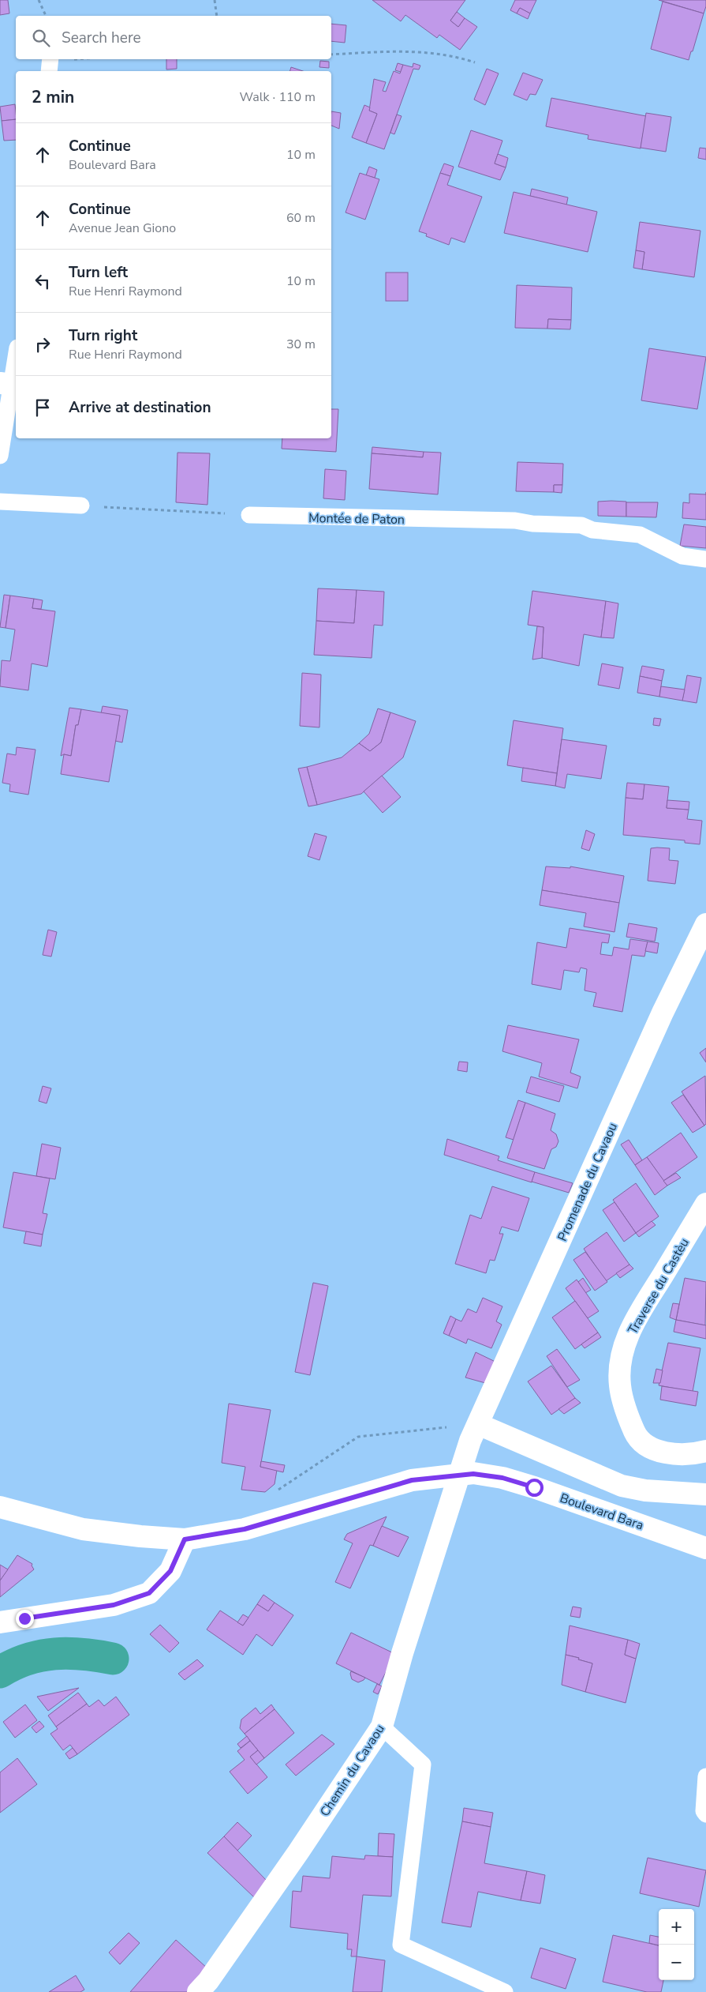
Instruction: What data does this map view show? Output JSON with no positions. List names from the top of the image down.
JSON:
{
  "streets": {
    "street": [
      "Promenade du Cavaou",
      "Traverse du Castèu",
      "Boulevard Bara",
      "Chemin du Cavaou"
    ],
    "lane": ["Montée de Paton"]
  },
  "crossings": [
    ["Promenade du Cavaou", "Chemin du Cavaou"]
  ],
  "page": {
    "search": "Search here",
    "heading": ["2 min", "Walk · 110 m"],
    "list": [
      ["Continue", "Boulevard Bara", "10 m"],
      ["Continue", "Avenue Jean Giono", "60 m"],
      ["Turn left", "Rue Henri Raymond", "10 m"],
      ["Turn right", "Rue Henri Raymond", "30 m"],
      "Arrive at destination"
    ],
    "map_buttons": ["+", "−"]
  }
}
